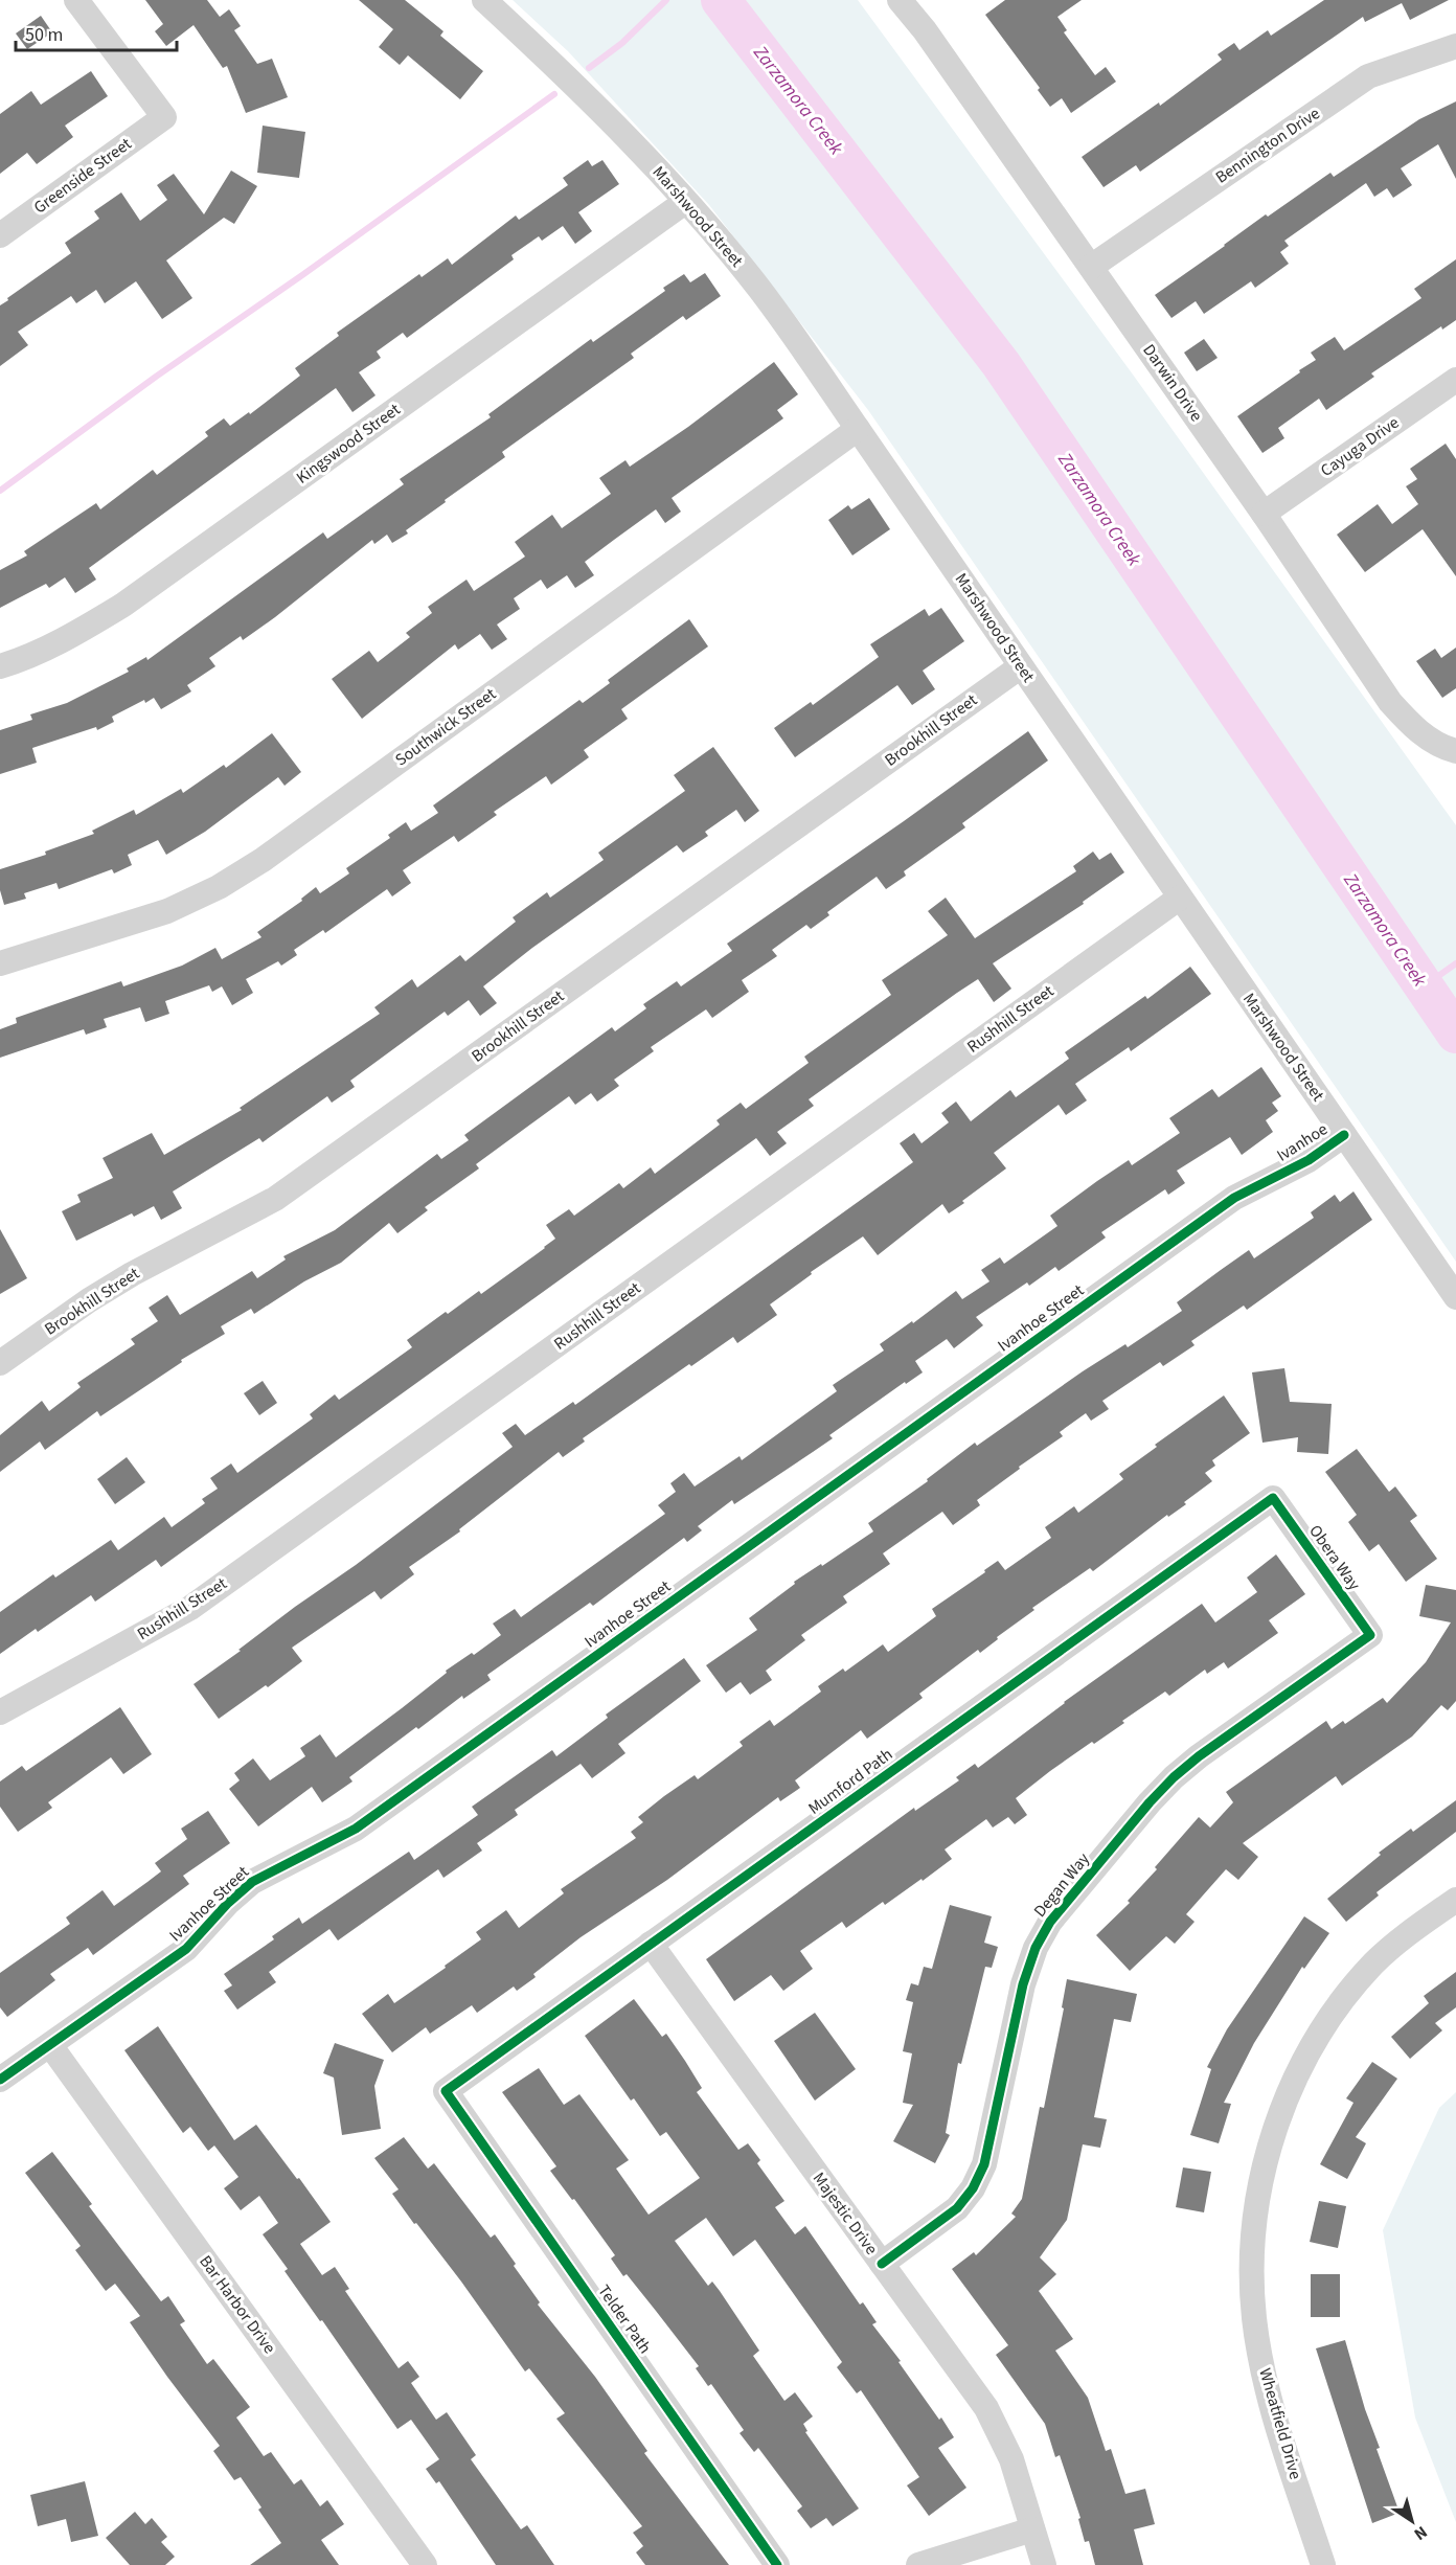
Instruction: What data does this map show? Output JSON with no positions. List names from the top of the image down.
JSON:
{
  "streets": {
    "street": [
      "Bennington Drive",
      "Greenside Street",
      "Marshwood Street",
      "Darwin Drive",
      "Kingswood Street",
      "Cayuga Drive",
      "Southwick Street",
      "Brookhill Street",
      "Rushhill Street",
      "Ivanhoe",
      "Ivanhoe Street",
      "Obera Way",
      "Mumford Path",
      "Degan Way",
      "Majestic Drive",
      "Bar Harbor Drive",
      "Telder Path",
      "Wheatfield Drive"
    ]
  },
  "crossings": [
    ["Bennington Drive", "Darwin Drive"],
    ["Marshwood Street", "Kingswood Street"],
    ["Marshwood Street", "Southwick Street"],
    ["Marshwood Street", "Brookhill Street"],
    ["Marshwood Street", "Rushhill Street"],
    ["Marshwood Street", "Ivanhoe"],
    ["Darwin Drive", "Cayuga Drive"],
    ["Ivanhoe", "Ivanhoe Street"],
    ["Ivanhoe Street", "Bar Harbor Drive"],
    ["Obera Way", "Mumford Path"],
    ["Obera Way", "Degan Way"],
    ["Mumford Path", "Majestic Drive"],
    ["Mumford Path", "Telder Path"],
    ["Degan Way", "Majestic Drive"]
  ],
  "water": ["Zarzamora Creek"],
  "scale_bar": "50 m",
  "north": "bottom right"
}
